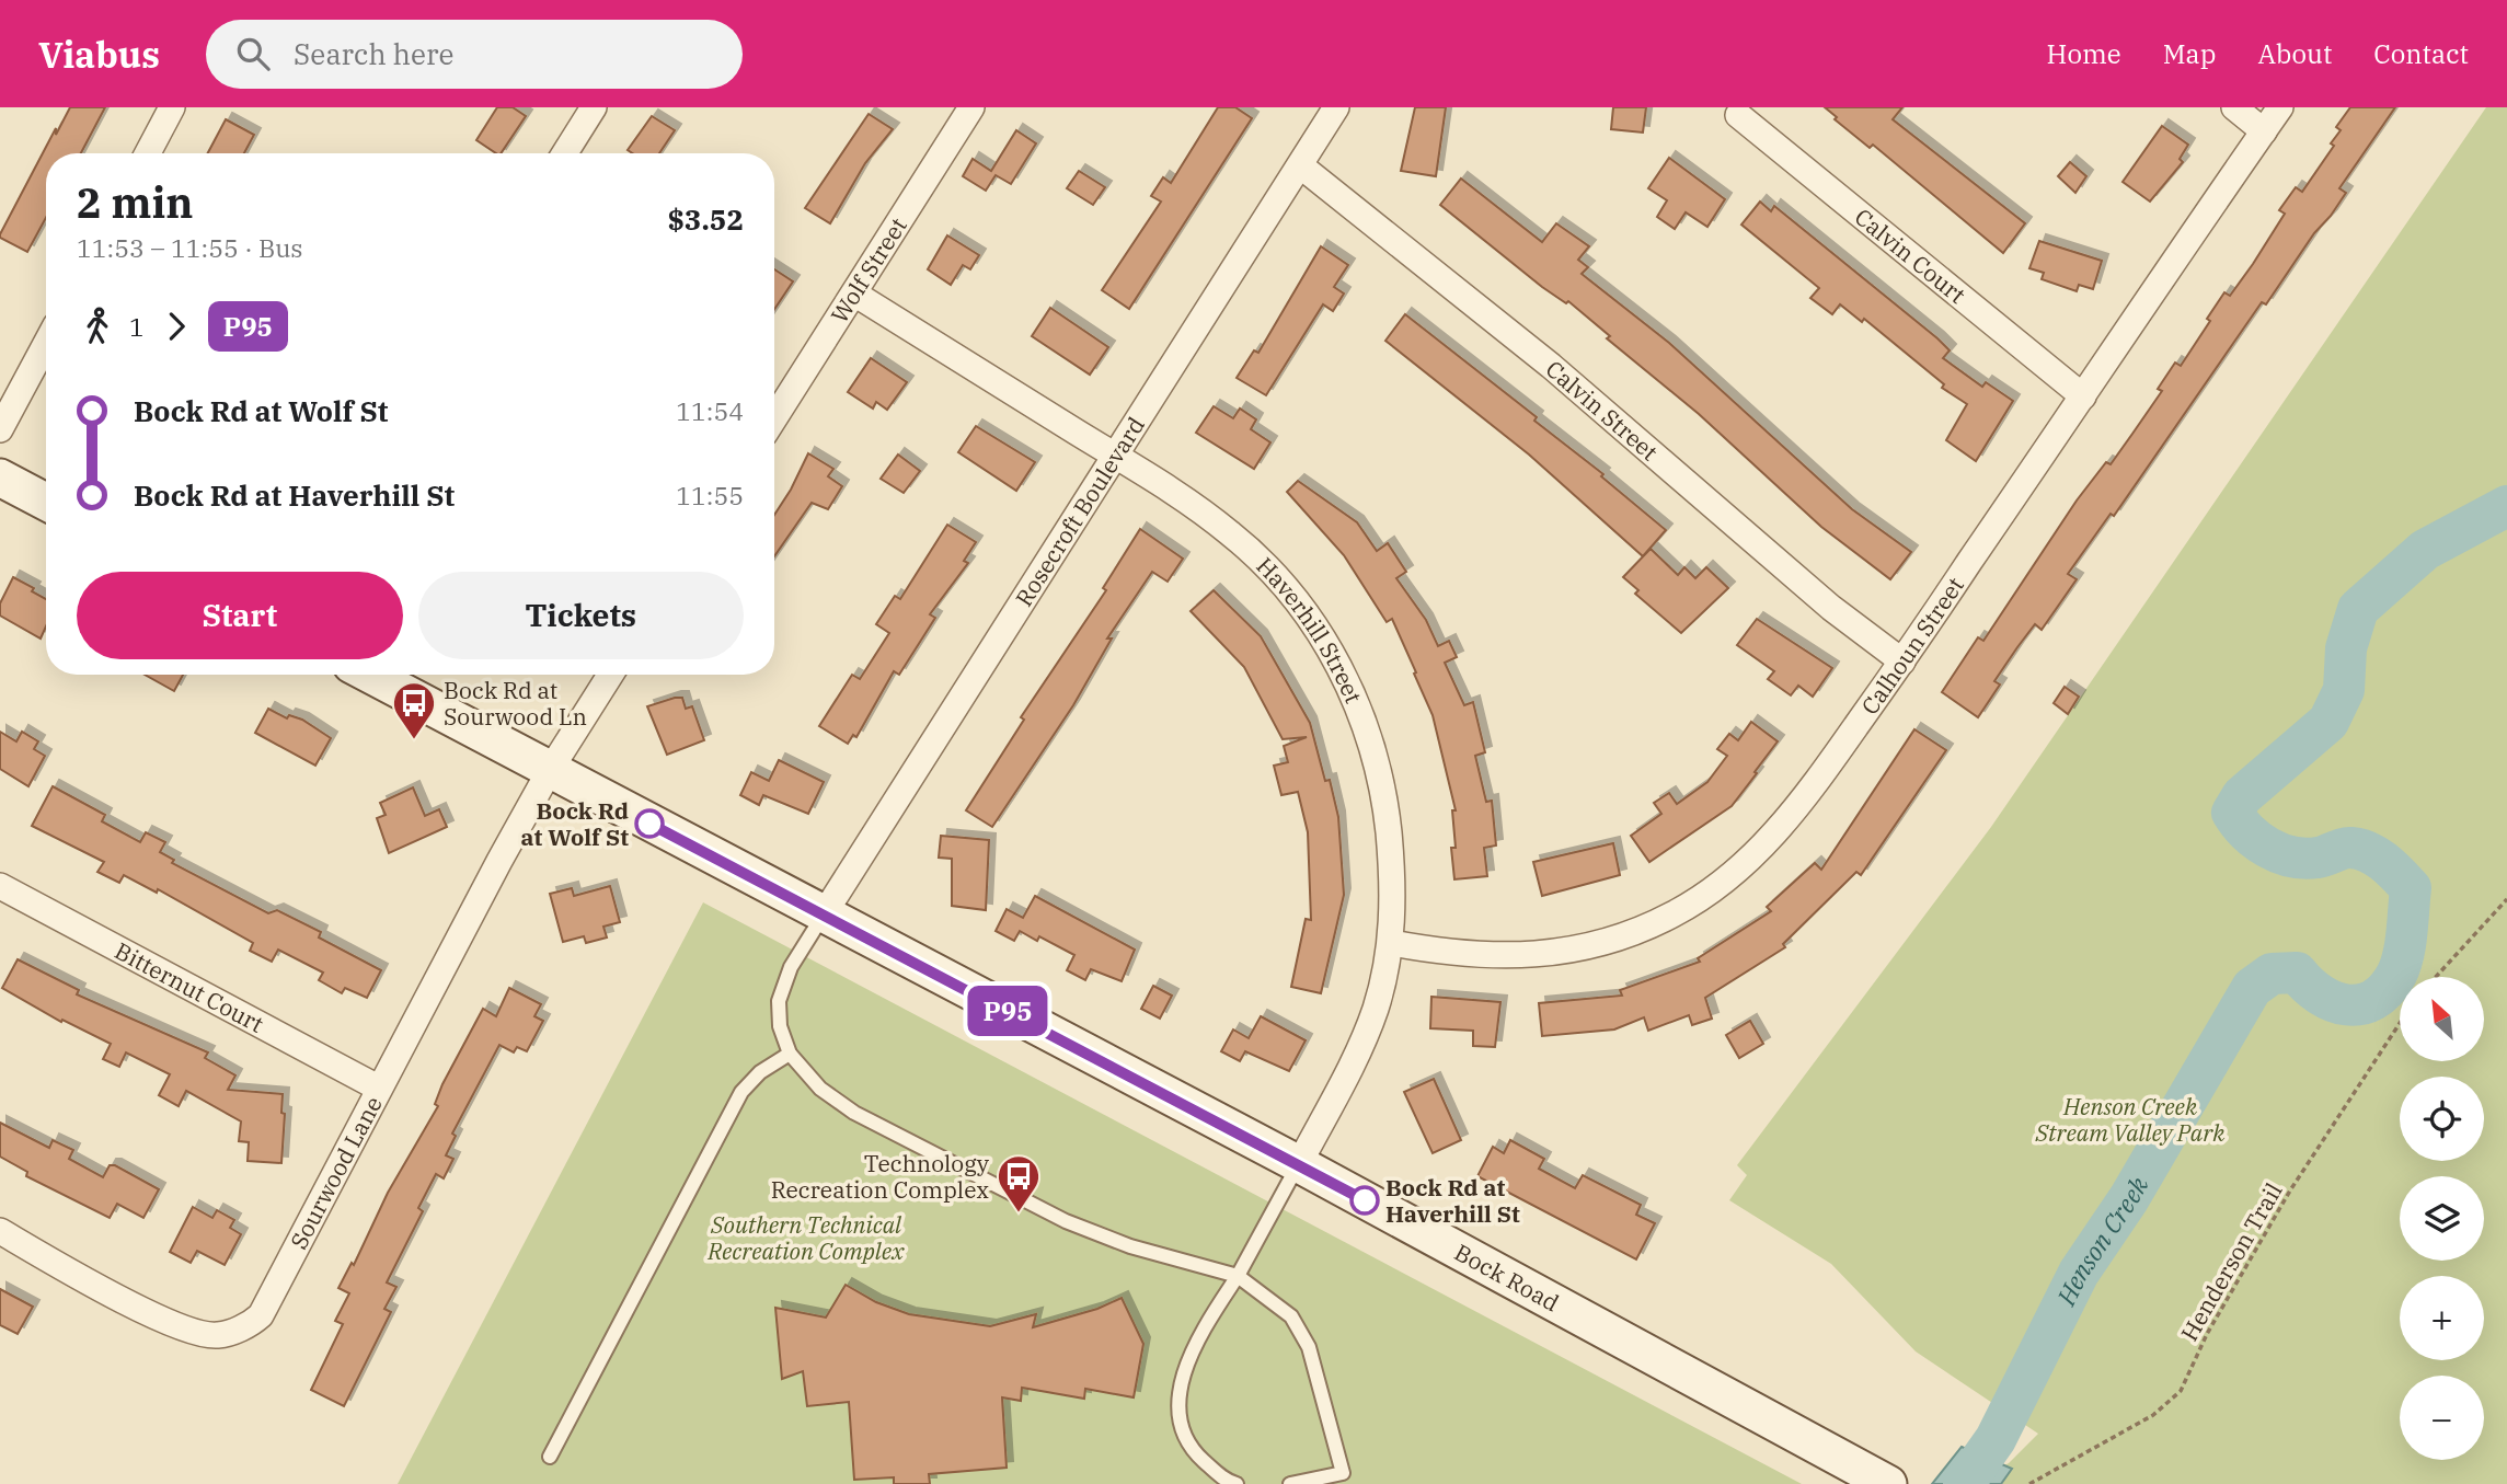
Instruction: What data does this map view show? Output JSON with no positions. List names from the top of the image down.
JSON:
{
  "streets": {
    "main road": ["Bock Road"],
    "street": [
      "Calvin Court",
      "Wolf Street",
      "Calvin Street",
      "Rosecroft Boulevard",
      "Haverhill Street",
      "Calhoun Street",
      "Bitternut Court",
      "Sourwood Lane"
    ],
    "path": ["Henderson Trail"]
  },
  "crossings": [
    ["Calvin Court", "Calhoun Street"],
    ["Wolf Street", "Haverhill Street"],
    ["Calvin Street", "Rosecroft Boulevard"],
    ["Calvin Street", "Calhoun Street"],
    ["Rosecroft Boulevard", "Haverhill Street"],
    ["Rosecroft Boulevard", "Bock Road"],
    ["Haverhill Street", "Calhoun Street"],
    ["Haverhill Street", "Bock Road"],
    ["Bitternut Court", "Sourwood Lane"],
    ["Sourwood Lane", "Bock Road"]
  ],
  "water": ["Henson Creek"],
  "parks": ["Henson Creek Stream Valley Park", "Southern Technical Recreation Complex"],
  "places": {
    "bus stop": ["Bock Rd at Sourwood Ln", "Technology Recreation Complex"],
    "other": ["Bock Rd at Wolf St", "Bock Rd at Haverhill St"]
  },
  "lines": ["bus line P95"],
  "north": "top left",
  "page": {
    "header": "Viabus",
    "search": "Search here",
    "nav": [
      "Home",
      "Map",
      "About",
      "Contact"
    ],
    "on_map": "P95",
    "heading": ["2 min", "11:53 – 11:55 · Bus", "$3.52"],
    "legs": ["1", "P95"],
    "list": [
      {
        "name": "Bock Rd at Wolf St",
        "value": "11:54"
      },
      {
        "name": "Bock Rd at Haverhill St",
        "value": "11:55"
      }
    ],
    "buttons": ["Start", "Tickets"],
    "map_buttons": ["+", "−"]
  }
}
